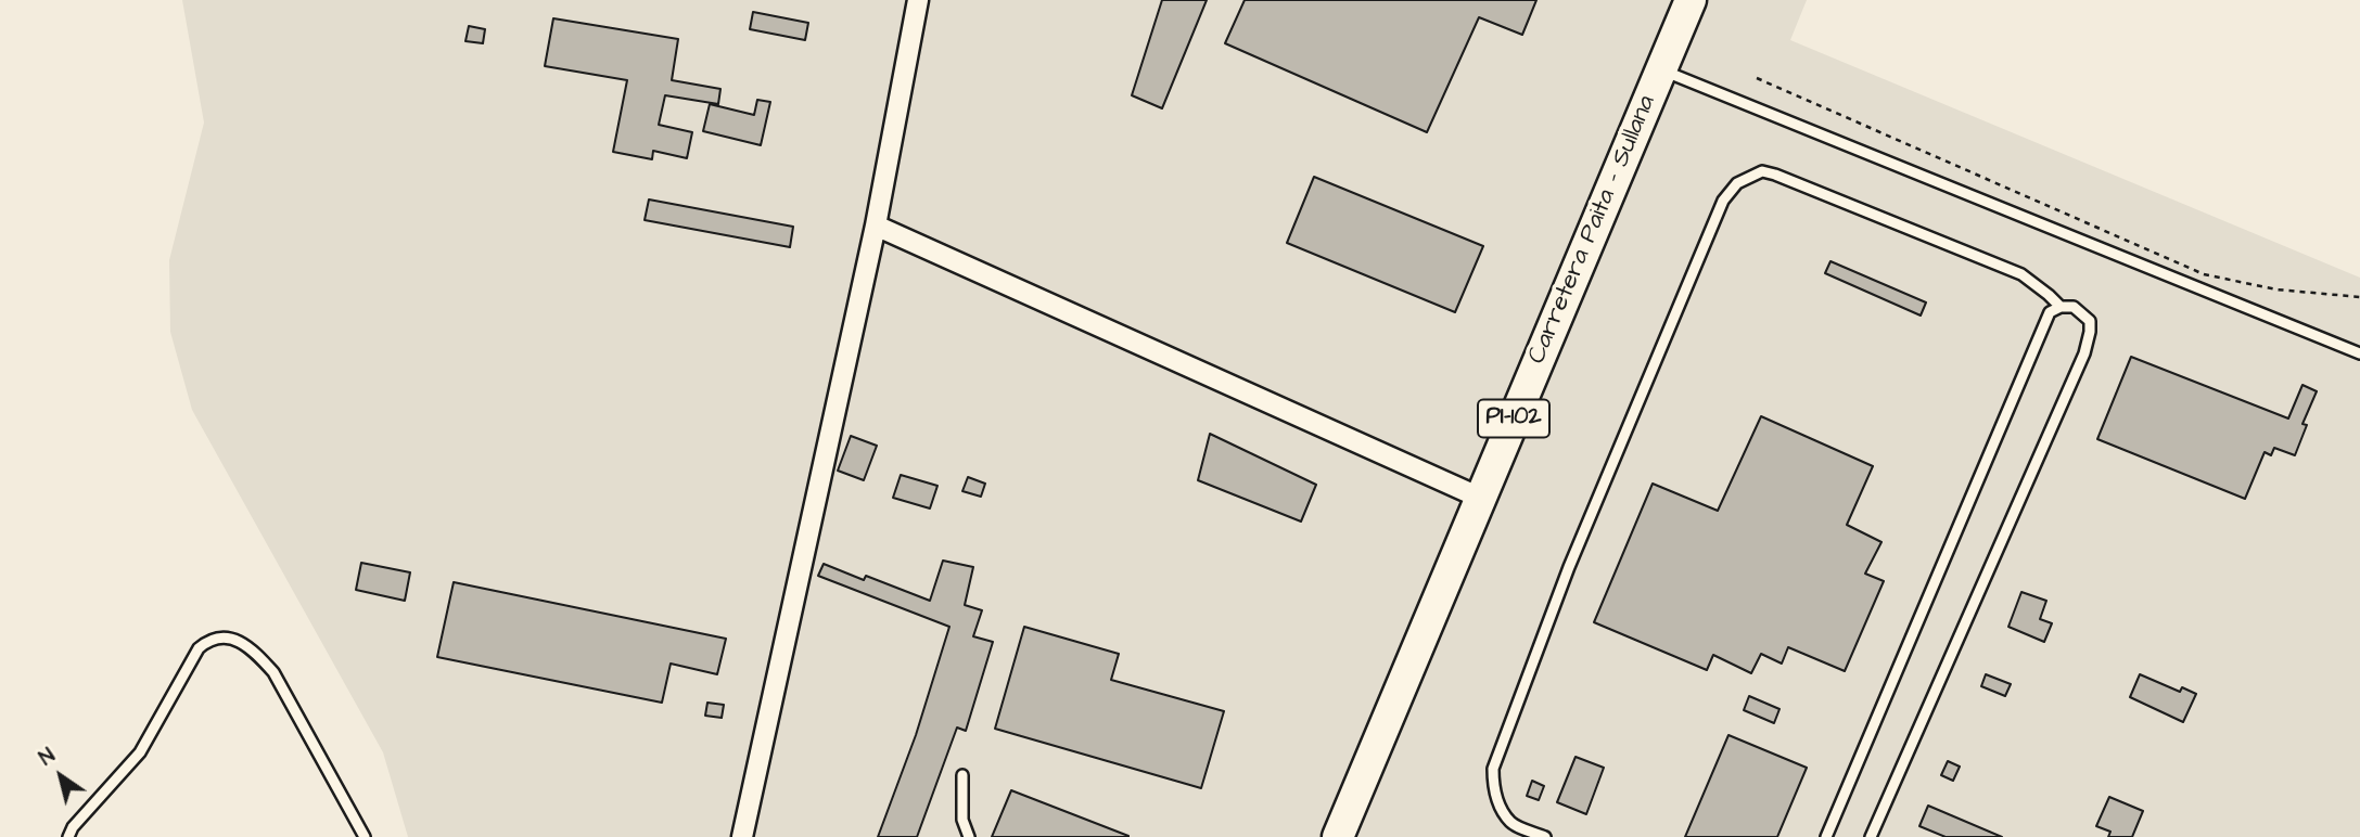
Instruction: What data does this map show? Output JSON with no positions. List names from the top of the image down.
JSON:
{
  "streets": {
    "main road": ["Carretera Paita - Sullana", "PI-102"]
  },
  "north": "top left"
}
